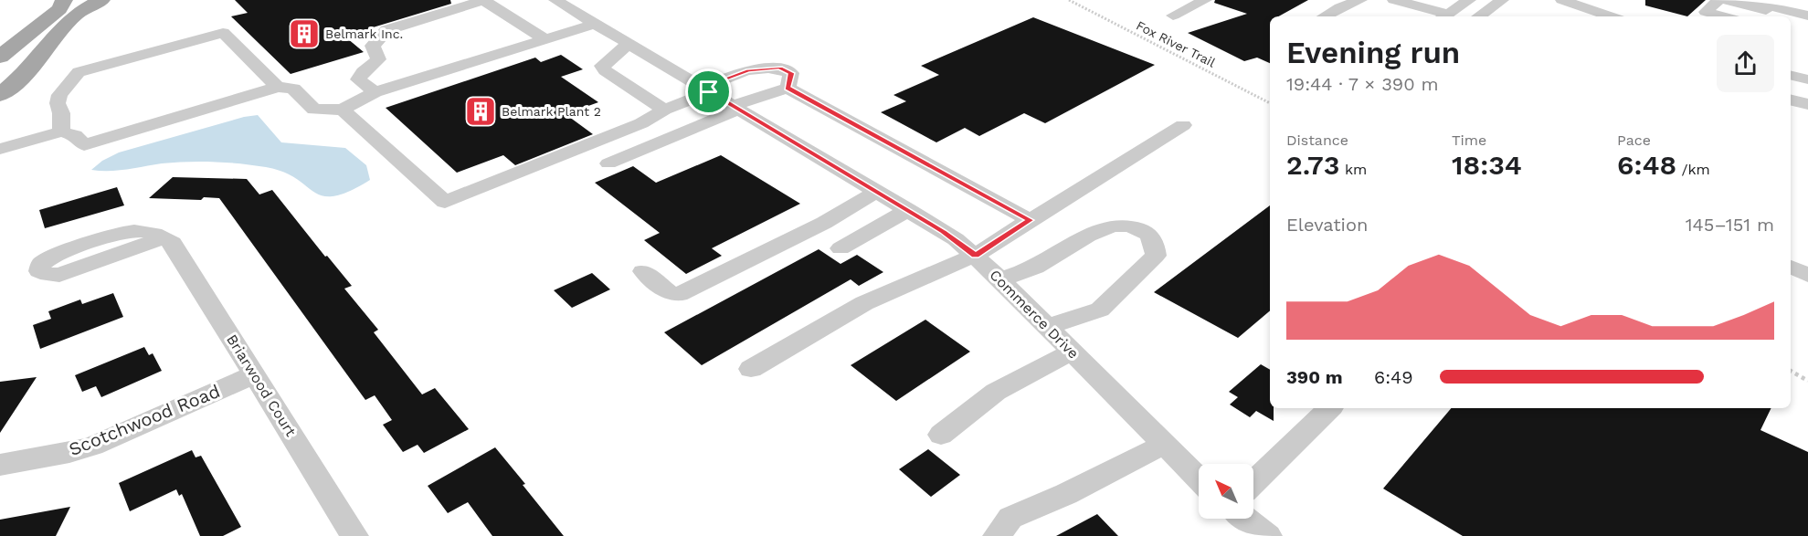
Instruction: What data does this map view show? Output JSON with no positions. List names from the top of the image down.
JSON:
{
  "streets": {
    "street": ["Commerce Drive", "Briarwood Court", "Scotchwood Road"],
    "path": ["Fox River Trail"]
  },
  "crossings": [
    ["Briarwood Court", "Scotchwood Road"]
  ],
  "places": {
    "building": ["Belmark Inc.", "Belmark Plant 2"]
  },
  "north": "top left",
  "page": {
    "heading": ["Evening run", "19:44 · 7 × 390 m"],
    "stats": [
      ["Distance", "2.73 km"],
      ["Time", "18:34"],
      ["Pace", "6:48 /km"]
    ],
    "chart": ["Elevation", "145–151 m"],
    "list": [
      {
        "name": "390 m",
        "note": "6:49"
      }
    ]
  }
}
